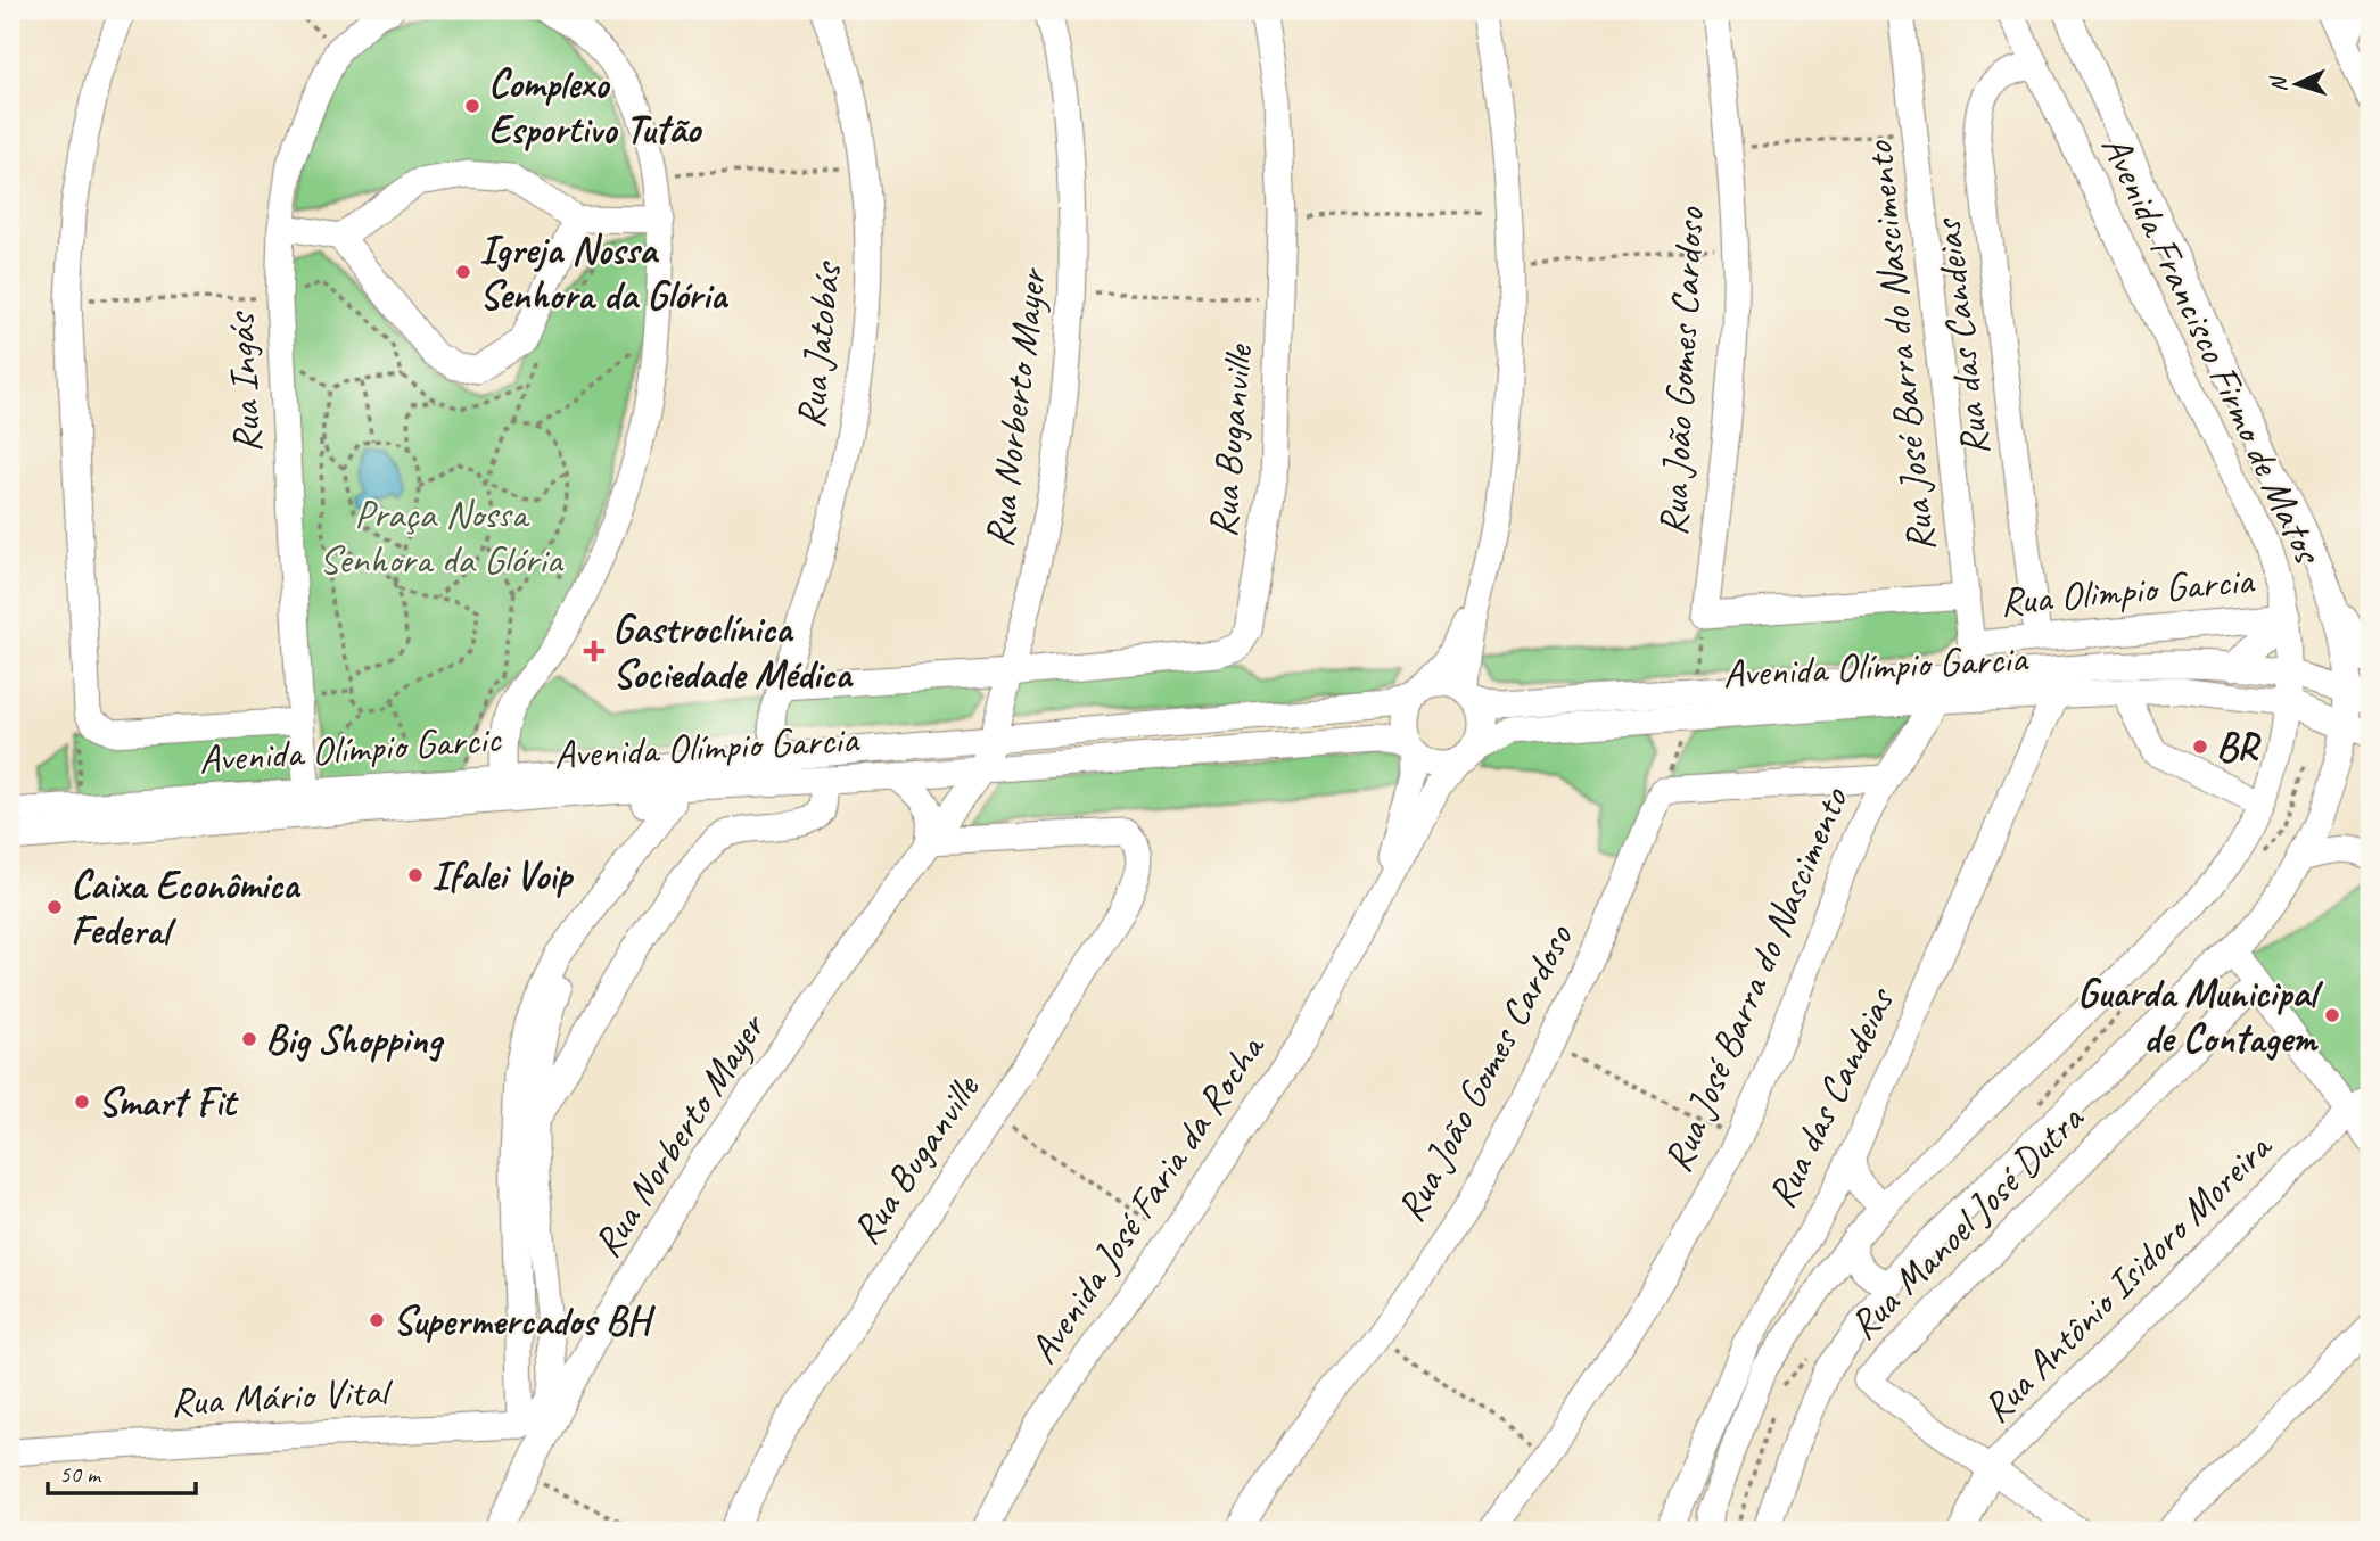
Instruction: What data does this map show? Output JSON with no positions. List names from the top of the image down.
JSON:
{
  "streets": {
    "street": [
      "Rua das Candeias",
      "Rua Jatobás",
      "Rua José Barra do Nascimento",
      "Avenida Francisco Firmo de Matos",
      "Rua João Gomes Cardoso",
      "Rua Ingás",
      "Rua Norberto Mayer",
      "Rua Buganville",
      "Rua Olimpio Garcia",
      "Avenida Olímpio Garcia",
      "Avenida Olímpio Garcic",
      "Avenida José Faria da Rocha",
      "Rua Manoel José Dutra",
      "Rua Antônio Isidoro Moreira",
      "Rua Mário Vital"
    ]
  },
  "crossings": [
    ["Rua das Candeias", "Avenida Francisco Firmo de Matos"],
    ["Rua das Candeias", "Rua Olimpio Garcia"],
    ["Rua das Candeias", "Avenida Olímpio Garcia"],
    ["Rua Jatobás", "Avenida Olímpio Garcia"],
    ["Rua José Barra do Nascimento", "Rua Olimpio Garcia"],
    ["Rua José Barra do Nascimento", "Avenida Olímpio Garcia"],
    ["Avenida Francisco Firmo de Matos", "Rua Olimpio Garcia"],
    ["Avenida Francisco Firmo de Matos", "Avenida Olímpio Garcia"],
    ["Rua Ingás", "Avenida Olímpio Garcic"],
    ["Rua Norberto Mayer", "Rua Buganville"],
    ["Rua Norberto Mayer", "Avenida Olímpio Garcia"],
    ["Avenida Olímpio Garcia", "Avenida Olímpio Garcic"],
    ["Avenida Olímpio Garcia", "Avenida José Faria da Rocha"],
    ["Rua Manoel José Dutra", "Rua Antônio Isidoro Moreira"]
  ],
  "parks": ["Praça Nossa Senhora da Glória"],
  "places": {
    "other": [
      "Complexo Esportivo Tutão",
      "Igreja Nossa Senhora da Glória",
      "BR",
      "Ifalei Voip",
      "Caixa Econômica Federal",
      "Guarda Municipal de Contagem",
      "Big Shopping",
      "Smart Fit",
      "Supermercados BH"
    ],
    "health": ["Gastroclínica Sociedade Médica"]
  },
  "scale_bar": "50 m",
  "north": "left"
}
